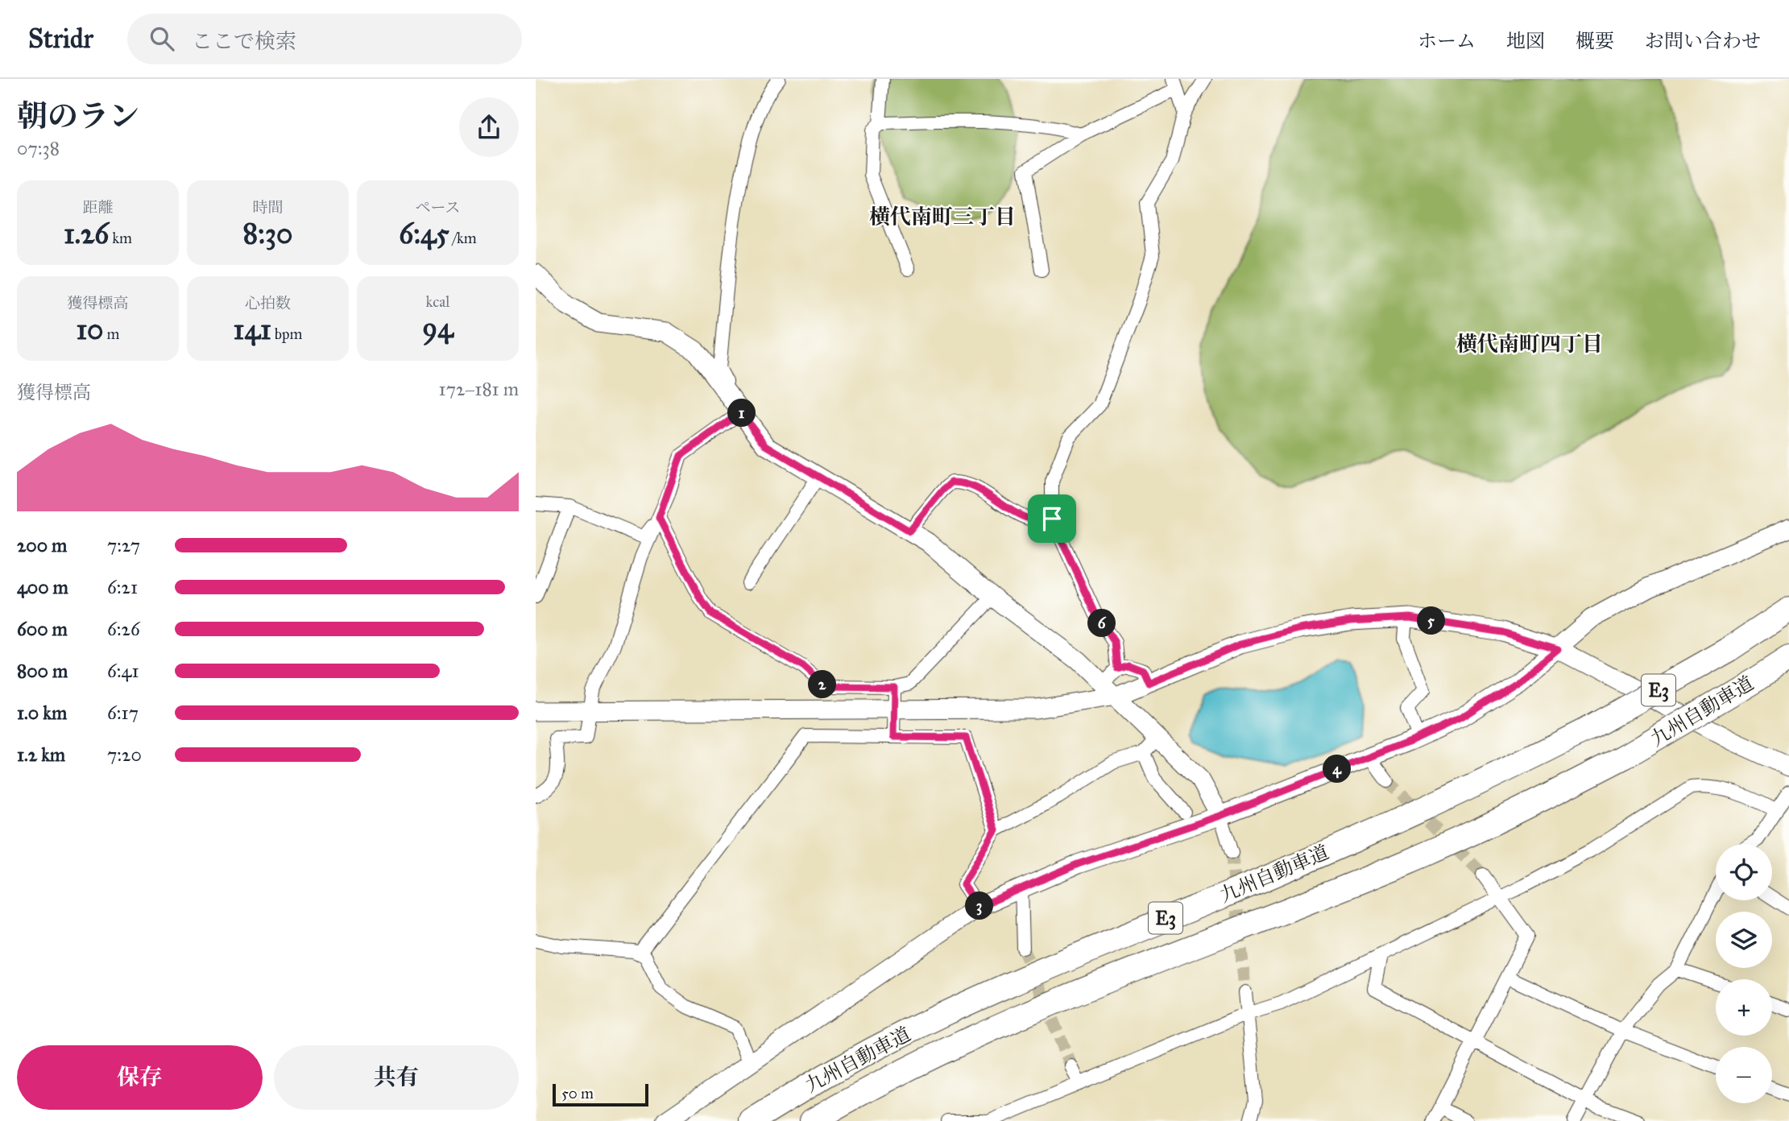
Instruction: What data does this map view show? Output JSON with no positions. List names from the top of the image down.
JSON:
{
  "streets": {
    "highway": ["E3", "九州自動車道"]
  },
  "districts": ["横代南町三丁目", "横代南町四丁目"],
  "scale_bar": "50 m",
  "page": {
    "header": "Stridr",
    "search": "ここで検索",
    "nav": [
      "ホーム",
      "地図",
      "概要",
      "お問い合わせ"
    ],
    "heading": ["朝のラン", "07:38"],
    "stats": [
      ["距離", "1.26 km"],
      ["時間", "8:30"],
      ["ペース", "6:45 /km"],
      ["獲得標高", "10 m"],
      ["心拍数", "141 bpm"],
      ["kcal", "94"]
    ],
    "chart": ["獲得標高", "172–181 m"],
    "pins": [
      "1",
      "5",
      "6",
      "2",
      "4",
      "3"
    ],
    "list": [
      {
        "name": "200 m",
        "note": "7:27"
      },
      {
        "name": "400 m",
        "note": "6:21"
      },
      {
        "name": "600 m",
        "note": "6:26"
      },
      {
        "name": "800 m",
        "note": "6:41"
      },
      {
        "name": "1.0 km",
        "note": "6:17"
      },
      {
        "name": "1.2 km",
        "note": "7:20"
      }
    ],
    "map_buttons": ["+", "−"],
    "buttons": ["保存", "共有"],
    "scale": "50 m"
  }
}
